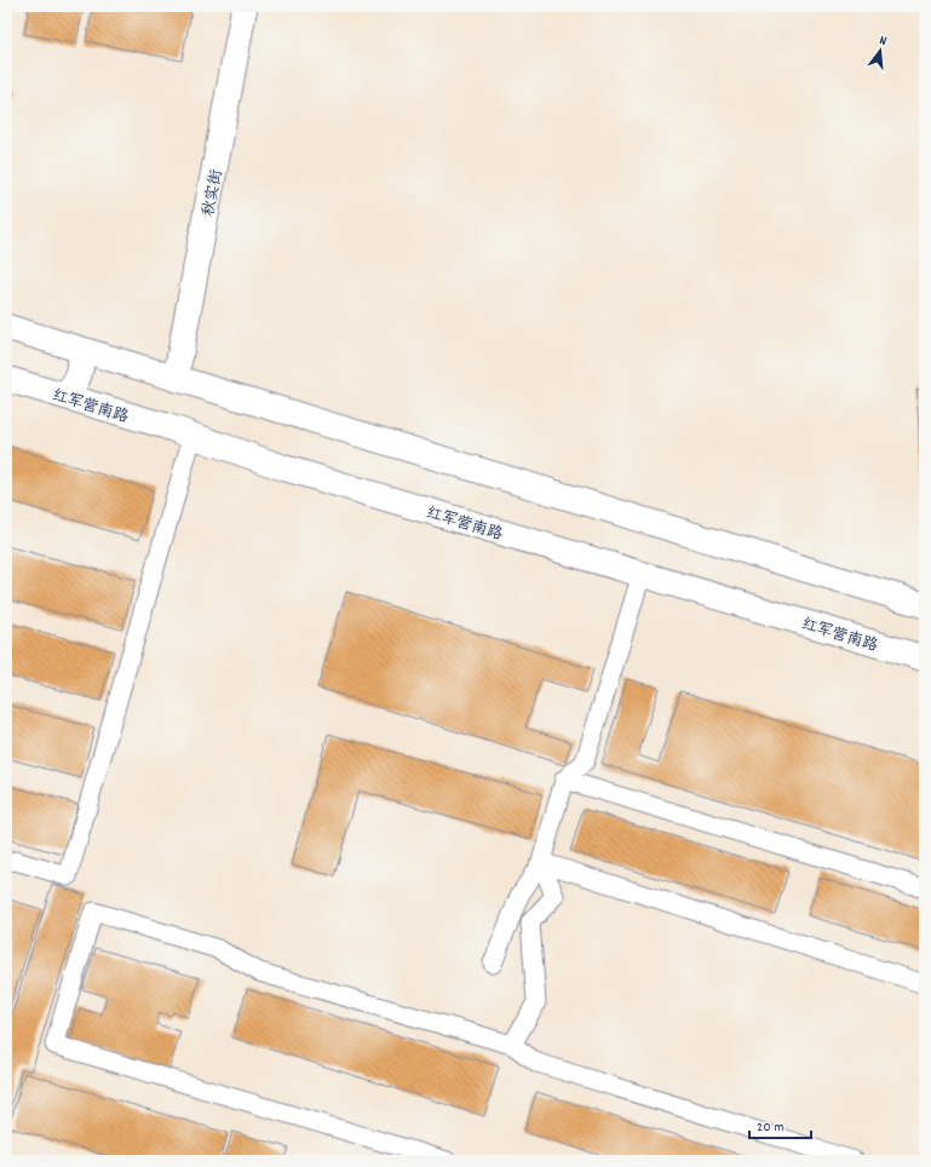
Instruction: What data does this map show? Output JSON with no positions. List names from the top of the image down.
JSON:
{
  "streets": {
    "main road": ["秋实街", "红军营南路"]
  },
  "scale_bar": "20 m",
  "north": "top"
}
